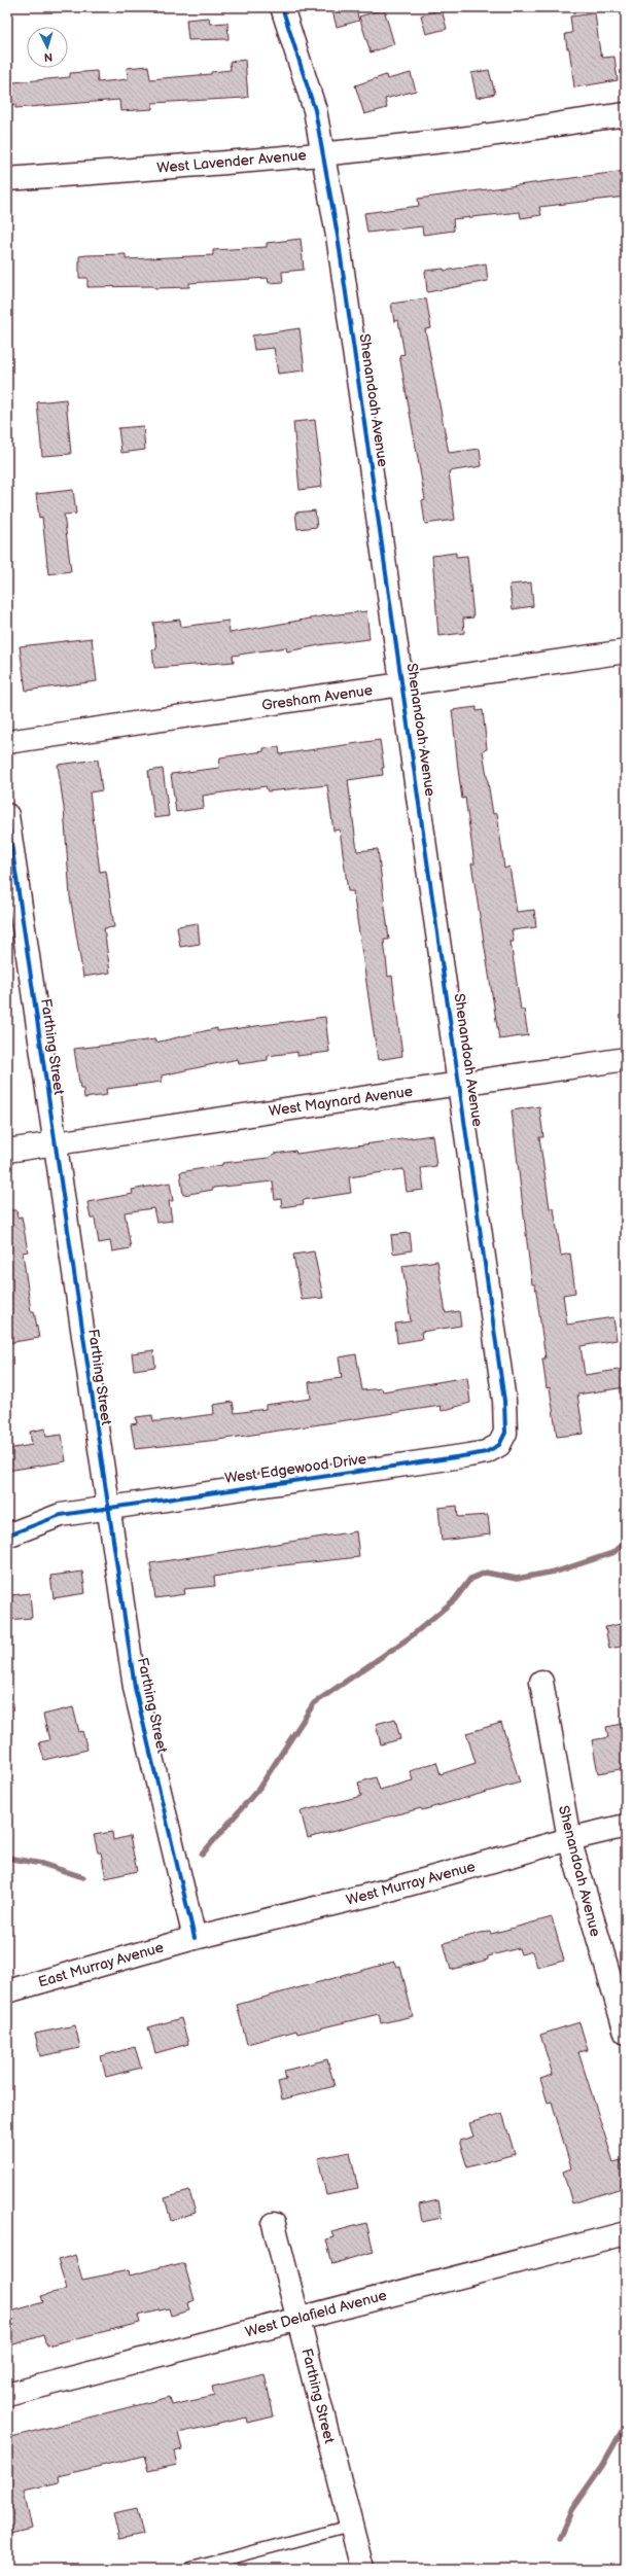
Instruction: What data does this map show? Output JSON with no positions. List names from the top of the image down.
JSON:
{
  "streets": {
    "street": [
      "West Lavender Avenue",
      "Shenandoah Avenue",
      "Gresham Avenue",
      "Farthing Street",
      "West Maynard Avenue",
      "West Edgewood Drive",
      "West Murray Avenue",
      "East Murray Avenue",
      "West Delafield Avenue"
    ]
  },
  "crossings": [
    ["West Lavender Avenue", "Shenandoah Avenue"],
    ["Shenandoah Avenue", "Gresham Avenue"],
    ["Shenandoah Avenue", "West Maynard Avenue"],
    ["Shenandoah Avenue", "West Edgewood Drive"],
    ["Shenandoah Avenue", "West Murray Avenue"],
    ["Farthing Street", "West Maynard Avenue"],
    ["Farthing Street", "West Edgewood Drive"],
    ["Farthing Street", "West Murray Avenue"],
    ["Farthing Street", "East Murray Avenue"],
    ["Farthing Street", "West Delafield Avenue"],
    ["West Murray Avenue", "East Murray Avenue"]
  ],
  "north": "bottom"
}
